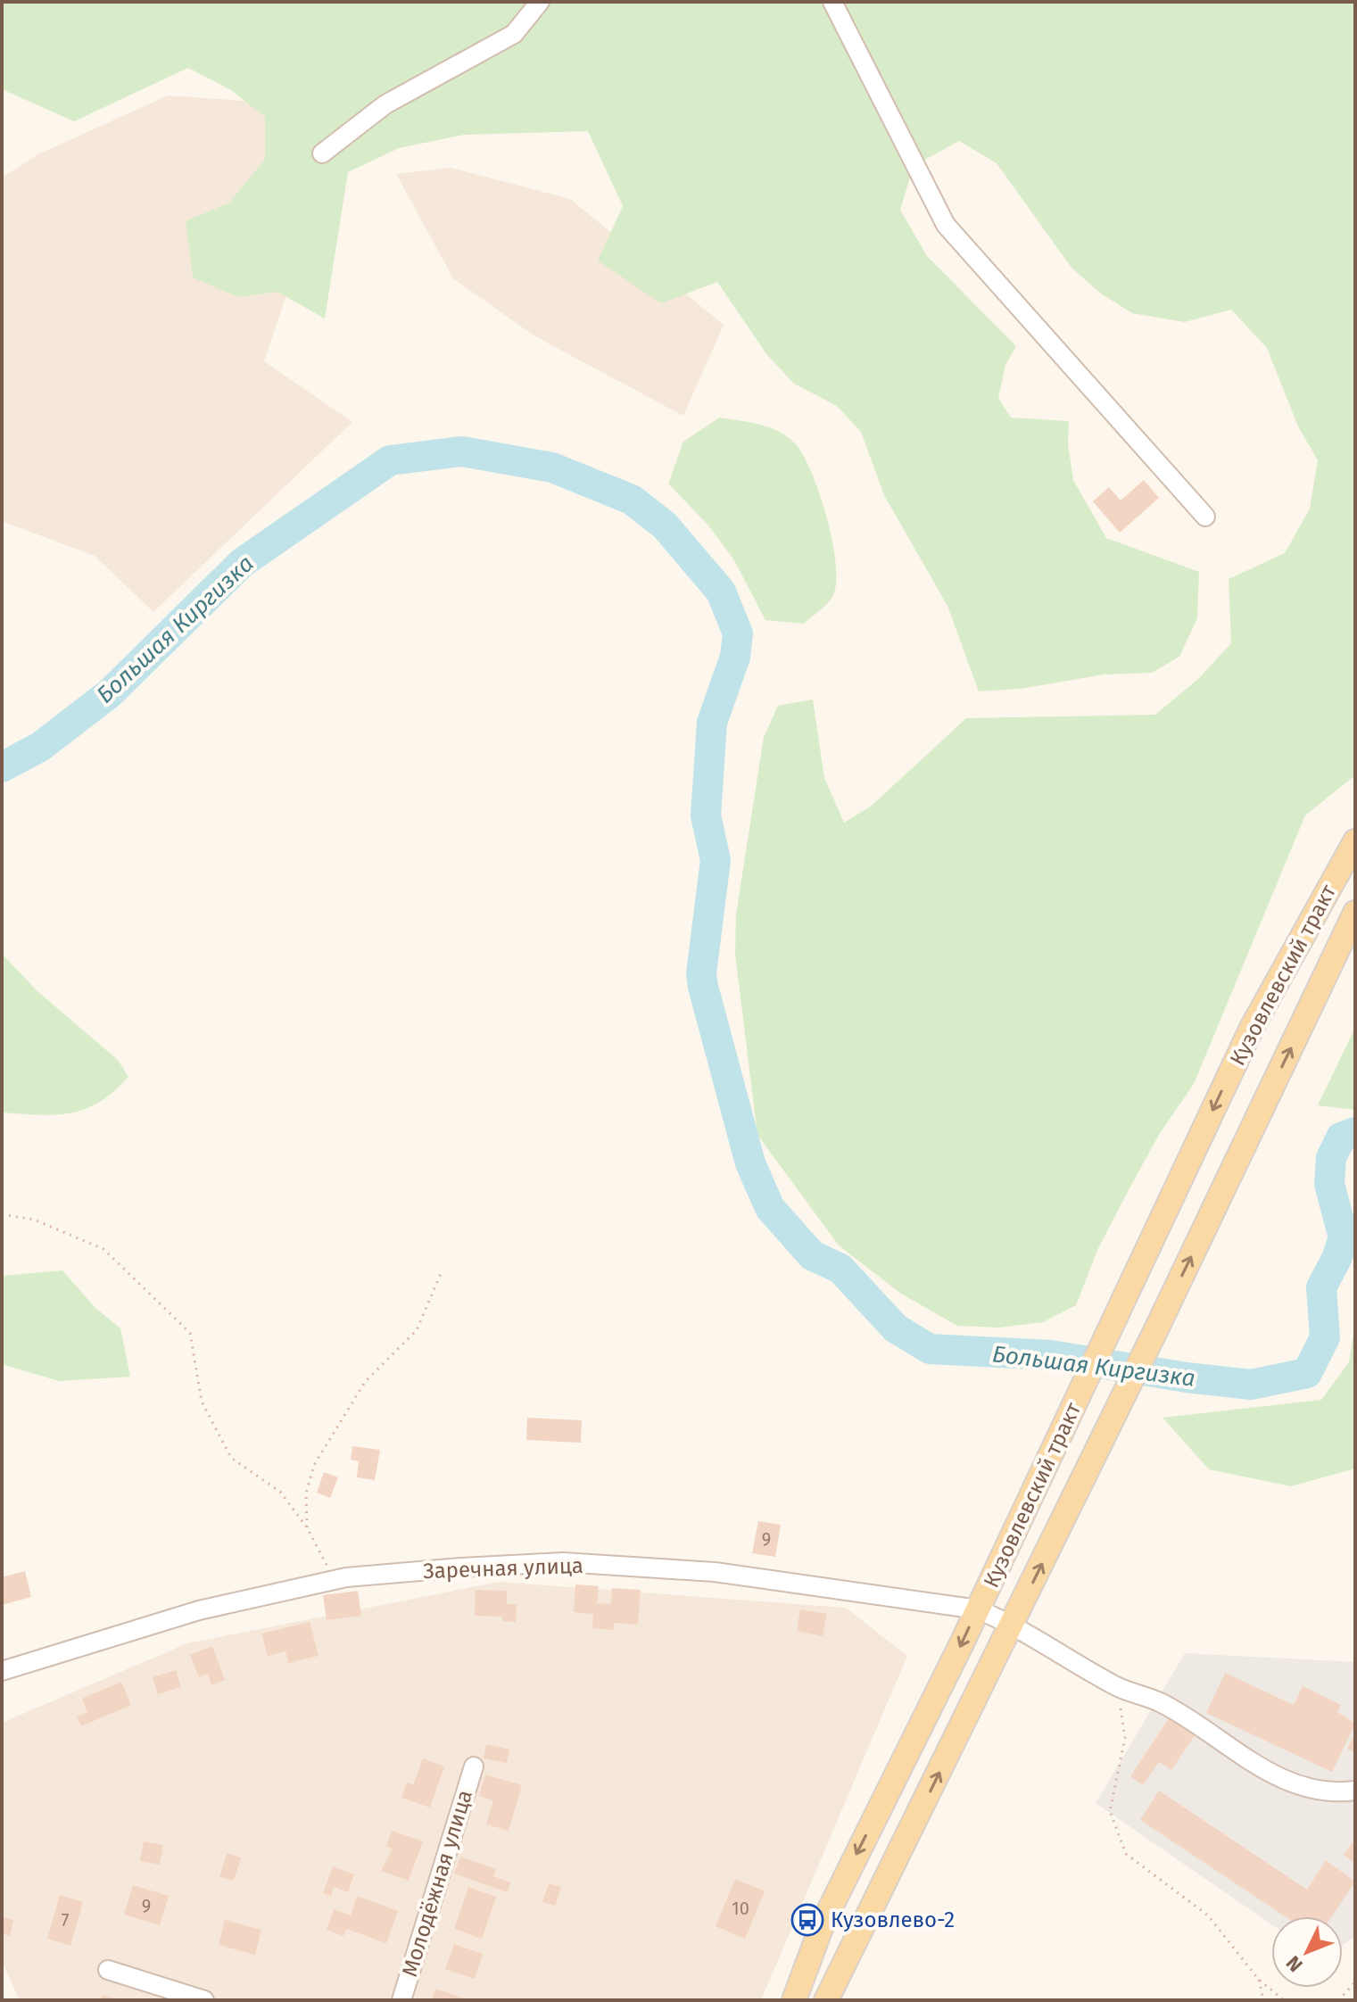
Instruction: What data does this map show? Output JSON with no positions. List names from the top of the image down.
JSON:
{
  "streets": {
    "main road": ["Кузовлевский тракт"],
    "street": ["Заречная улица", "Молодёжная улица"]
  },
  "crossings": [
    ["Кузовлевский тракт", "Заречная улица"]
  ],
  "water": ["Большая Киргизка"],
  "places": {
    "bus stop": ["Кузовлево-2"]
  },
  "house_numbers": [
    "9",
    "9",
    "10",
    "7"
  ],
  "north": "bottom left"
}
